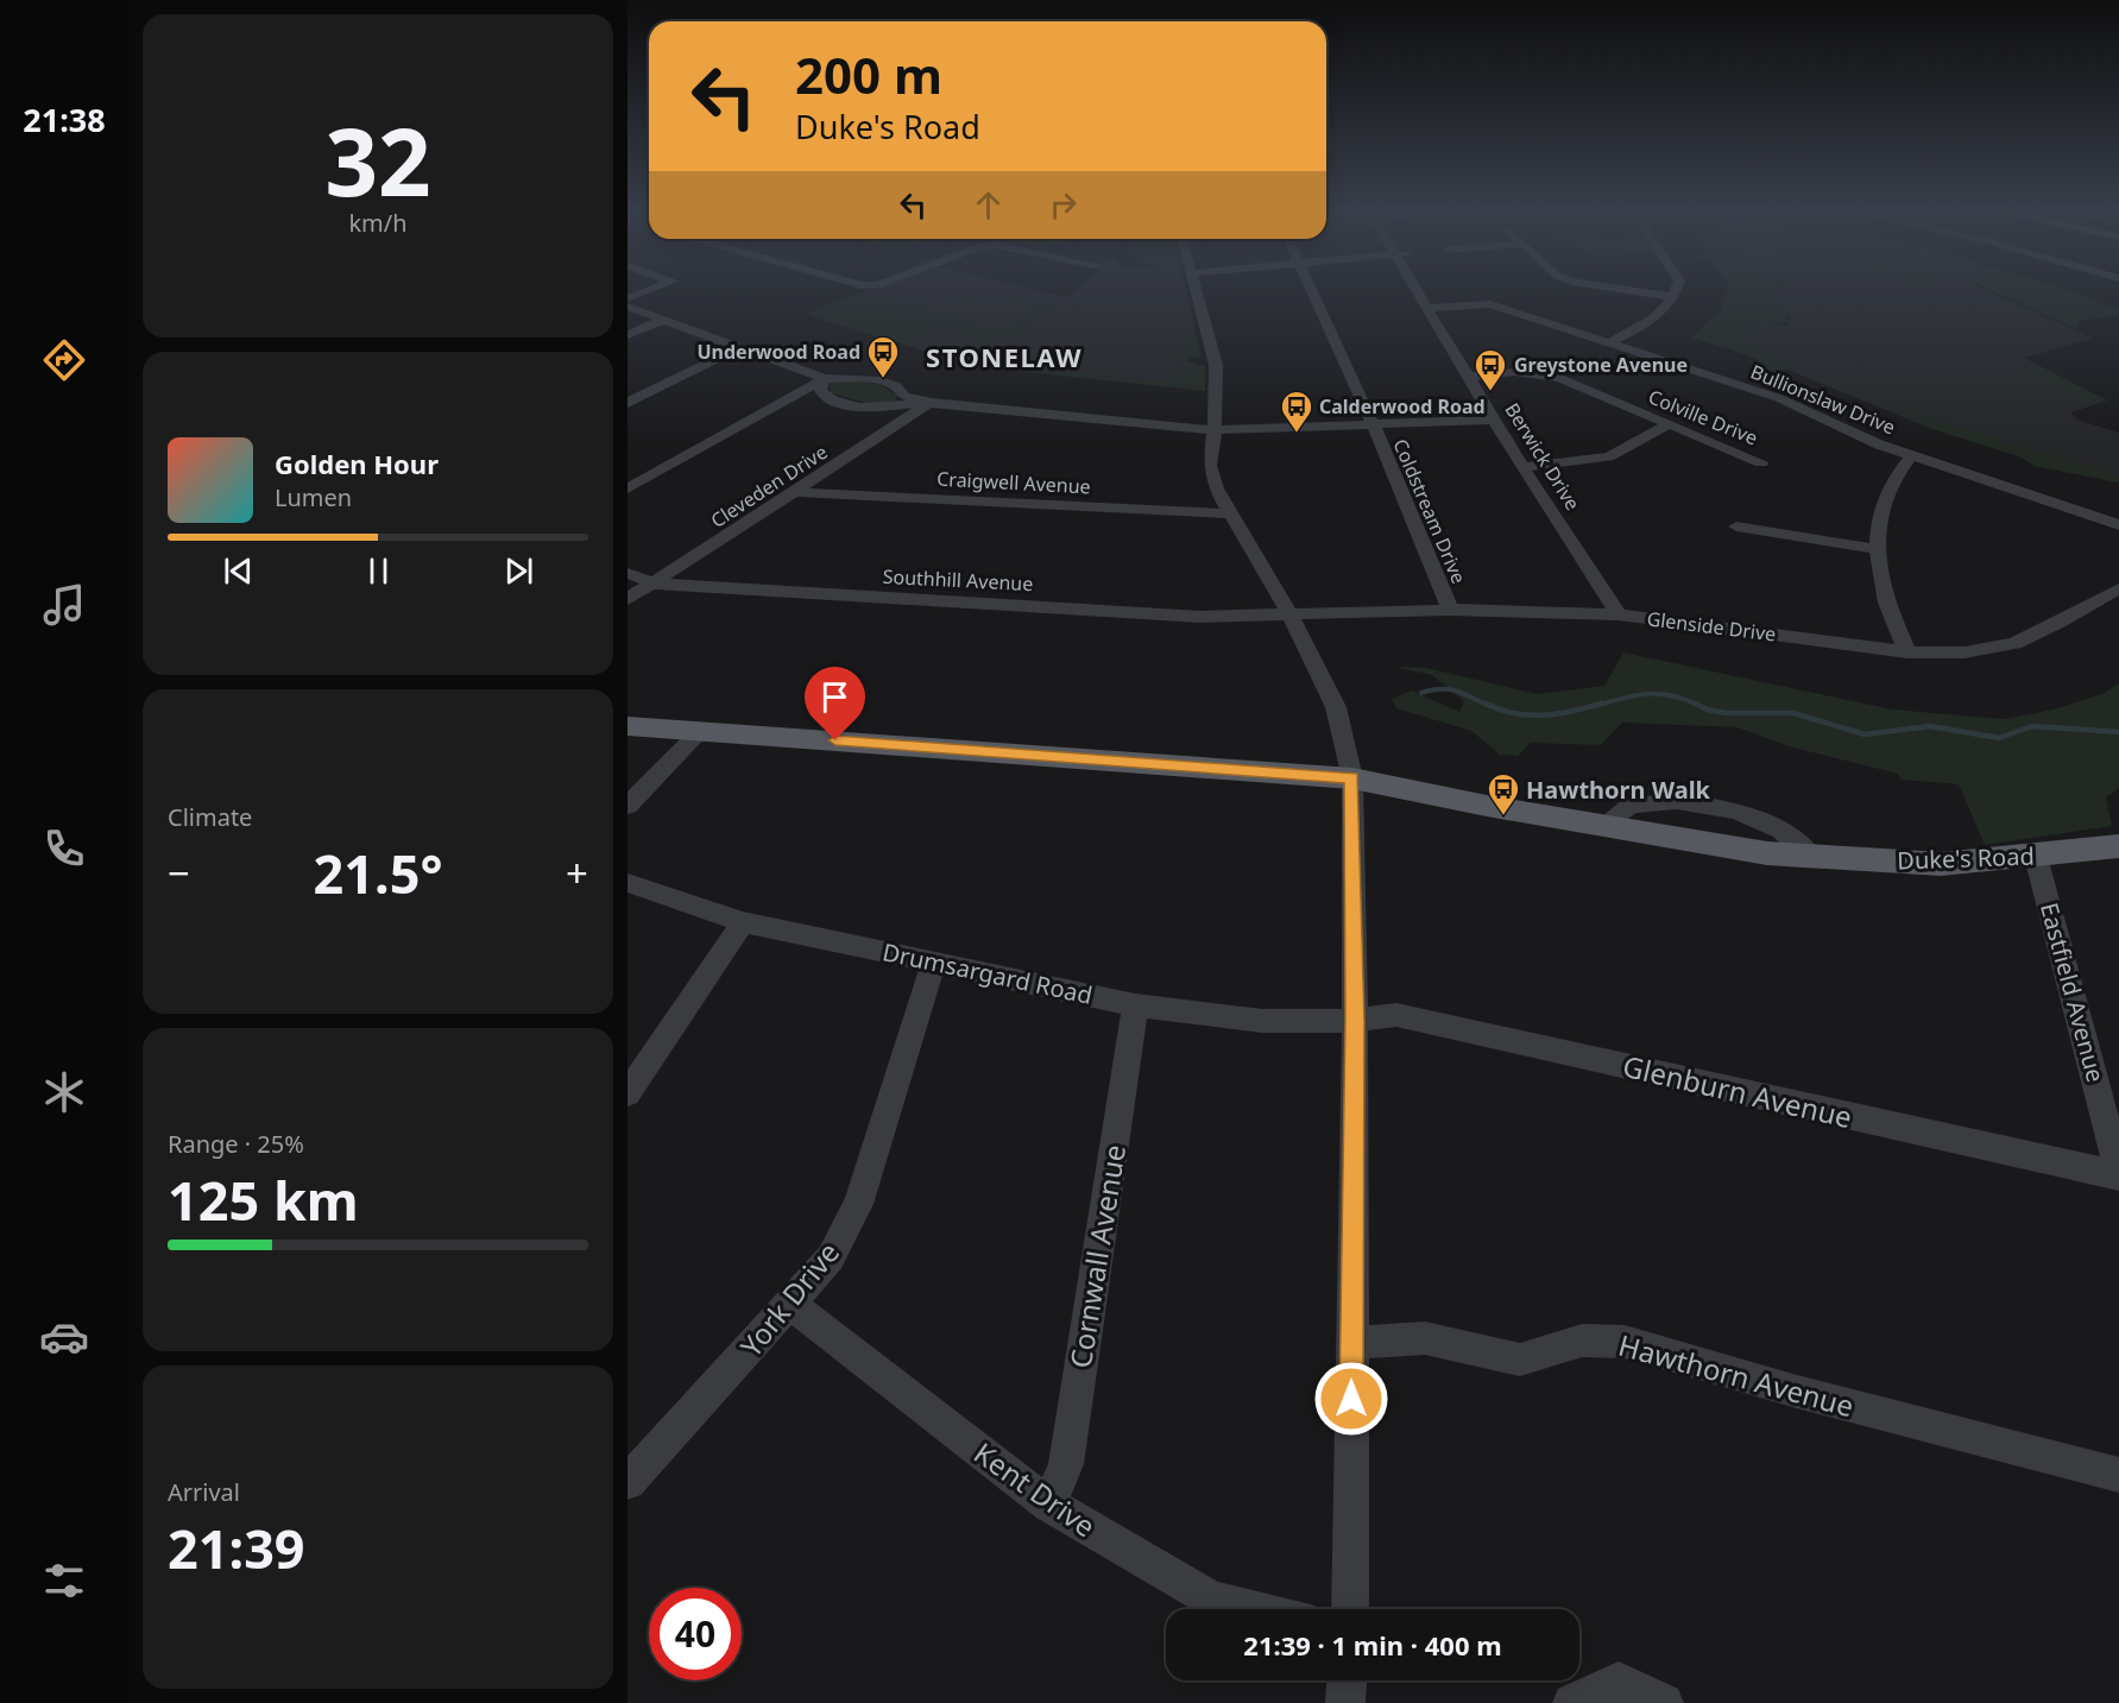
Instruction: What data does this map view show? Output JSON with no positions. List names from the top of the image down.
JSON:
{
  "streets": {
    "main road": ["Duke's Road"],
    "street": [
      "Bullionslaw Drive",
      "Colville Drive",
      "Berwick Drive",
      "Craigwell Avenue",
      "Cleveden Drive",
      "Coldstream Drive",
      "Southhill Avenue",
      "Glenside Drive",
      "Drumsargard Road",
      "Eastfield Avenue",
      "Glenburn Avenue",
      "Cornwall Avenue",
      "York Drive",
      "Hawthorn Avenue",
      "Kent Drive"
    ]
  },
  "crossings": [
    ["Bullionslaw Drive", "Berwick Drive"],
    ["Colville Drive", "Berwick Drive"],
    ["Berwick Drive", "Glenside Drive"],
    ["Craigwell Avenue", "Cleveden Drive"],
    ["Cleveden Drive", "Southhill Avenue"],
    ["Coldstream Drive", "Glenside Drive"],
    ["Southhill Avenue", "Glenside Drive"],
    ["Duke's Road", "Eastfield Avenue"],
    ["Drumsargard Road", "Glenburn Avenue"],
    ["Drumsargard Road", "Cornwall Avenue"],
    ["Drumsargard Road", "York Drive"],
    ["Eastfield Avenue", "Glenburn Avenue"],
    ["Cornwall Avenue", "Kent Drive"],
    ["York Drive", "Kent Drive"]
  ],
  "districts": ["STONELAW"],
  "places": {
    "bus stop": [
      "Underwood Road",
      "Greystone Avenue",
      "Calderwood Road",
      "Hawthorn Walk"
    ]
  },
  "page": {
    "tabs": "21:38",
    "tile": [
      ["32", "km/h"],
      "Climate",
      ["Range · 25%", "125 km"],
      ["Arrival", "21:39"]
    ],
    "turn": ["200 m", "Duke's Road"],
    "song": ["Golden Hour", "Lumen"],
    "heat": ["−", "21.5°", "+"],
    "limit": "40",
    "trip": "21:39 · 1 min · 400 m"
  }
}
